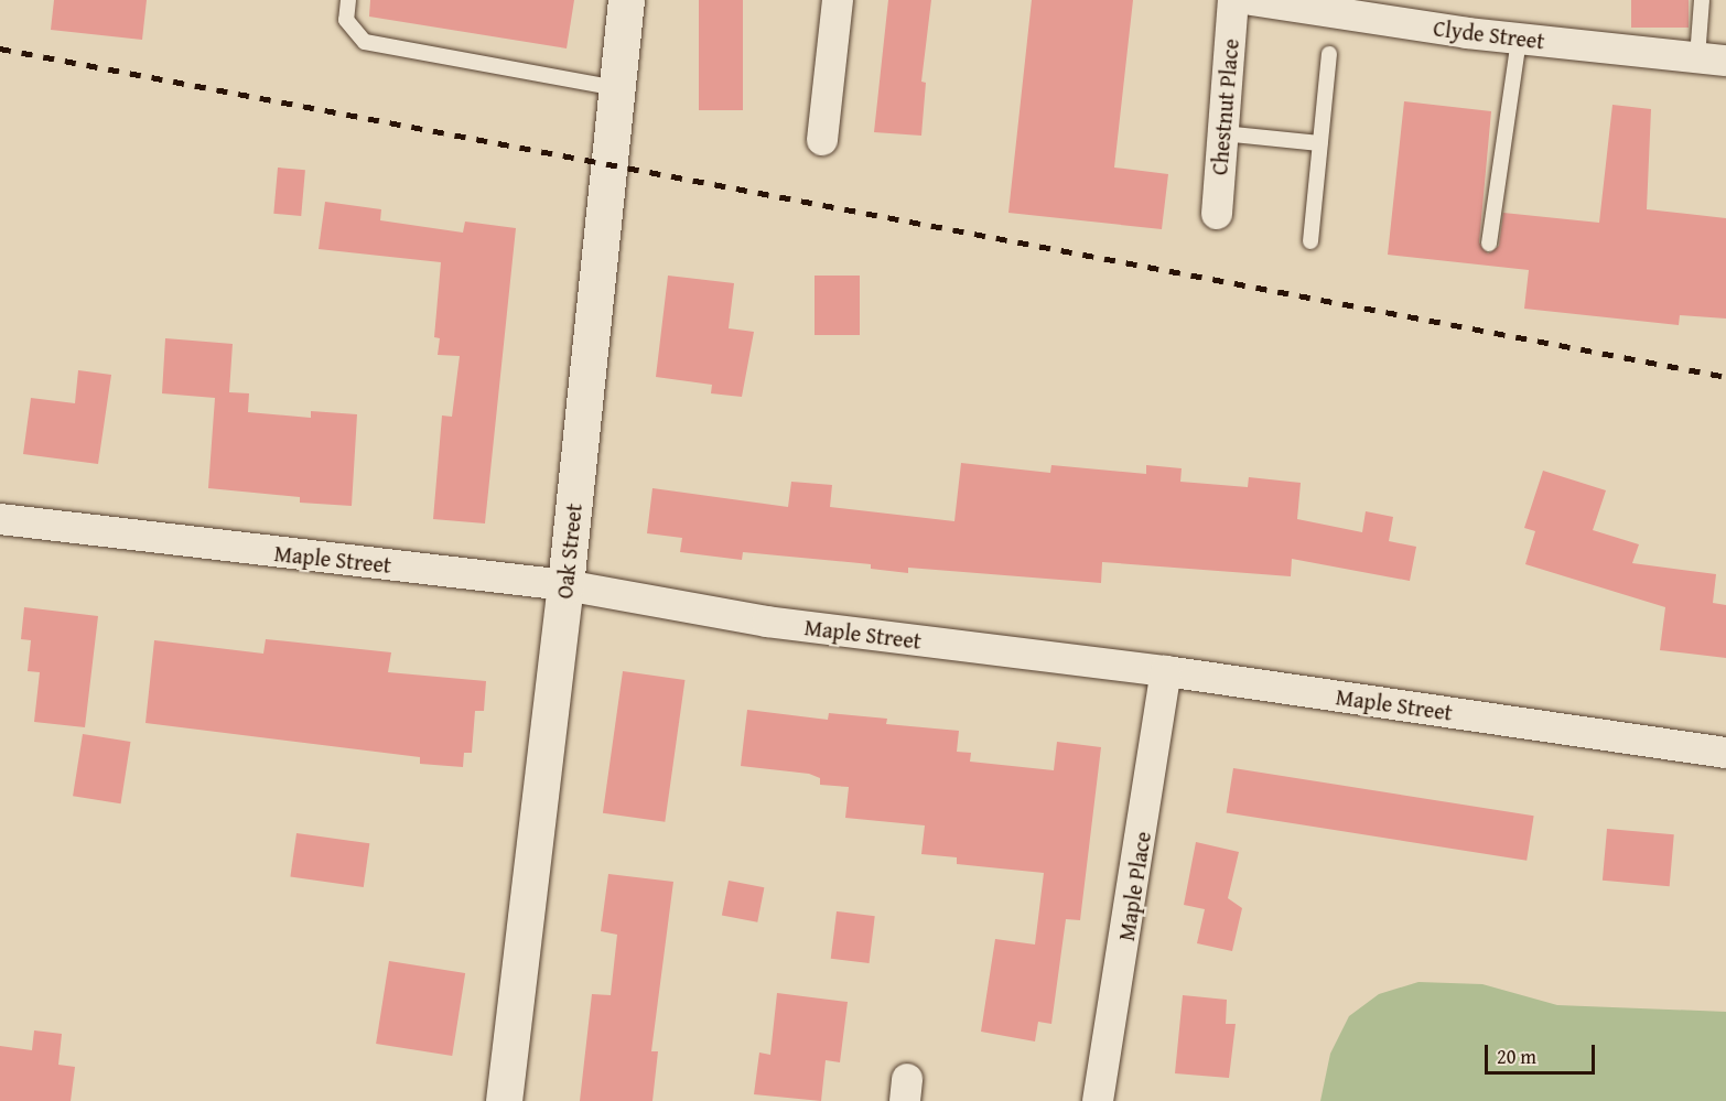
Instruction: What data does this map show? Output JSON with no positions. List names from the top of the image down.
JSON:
{
  "streets": {
    "street": [
      "Clyde Street",
      "Chestnut Place",
      "Oak Street",
      "Maple Street",
      "Maple Place"
    ]
  },
  "crossings": [
    ["Oak Street", "Maple Street"],
    ["Maple Street", "Maple Place"]
  ],
  "scale_bar": "20 m"
}
